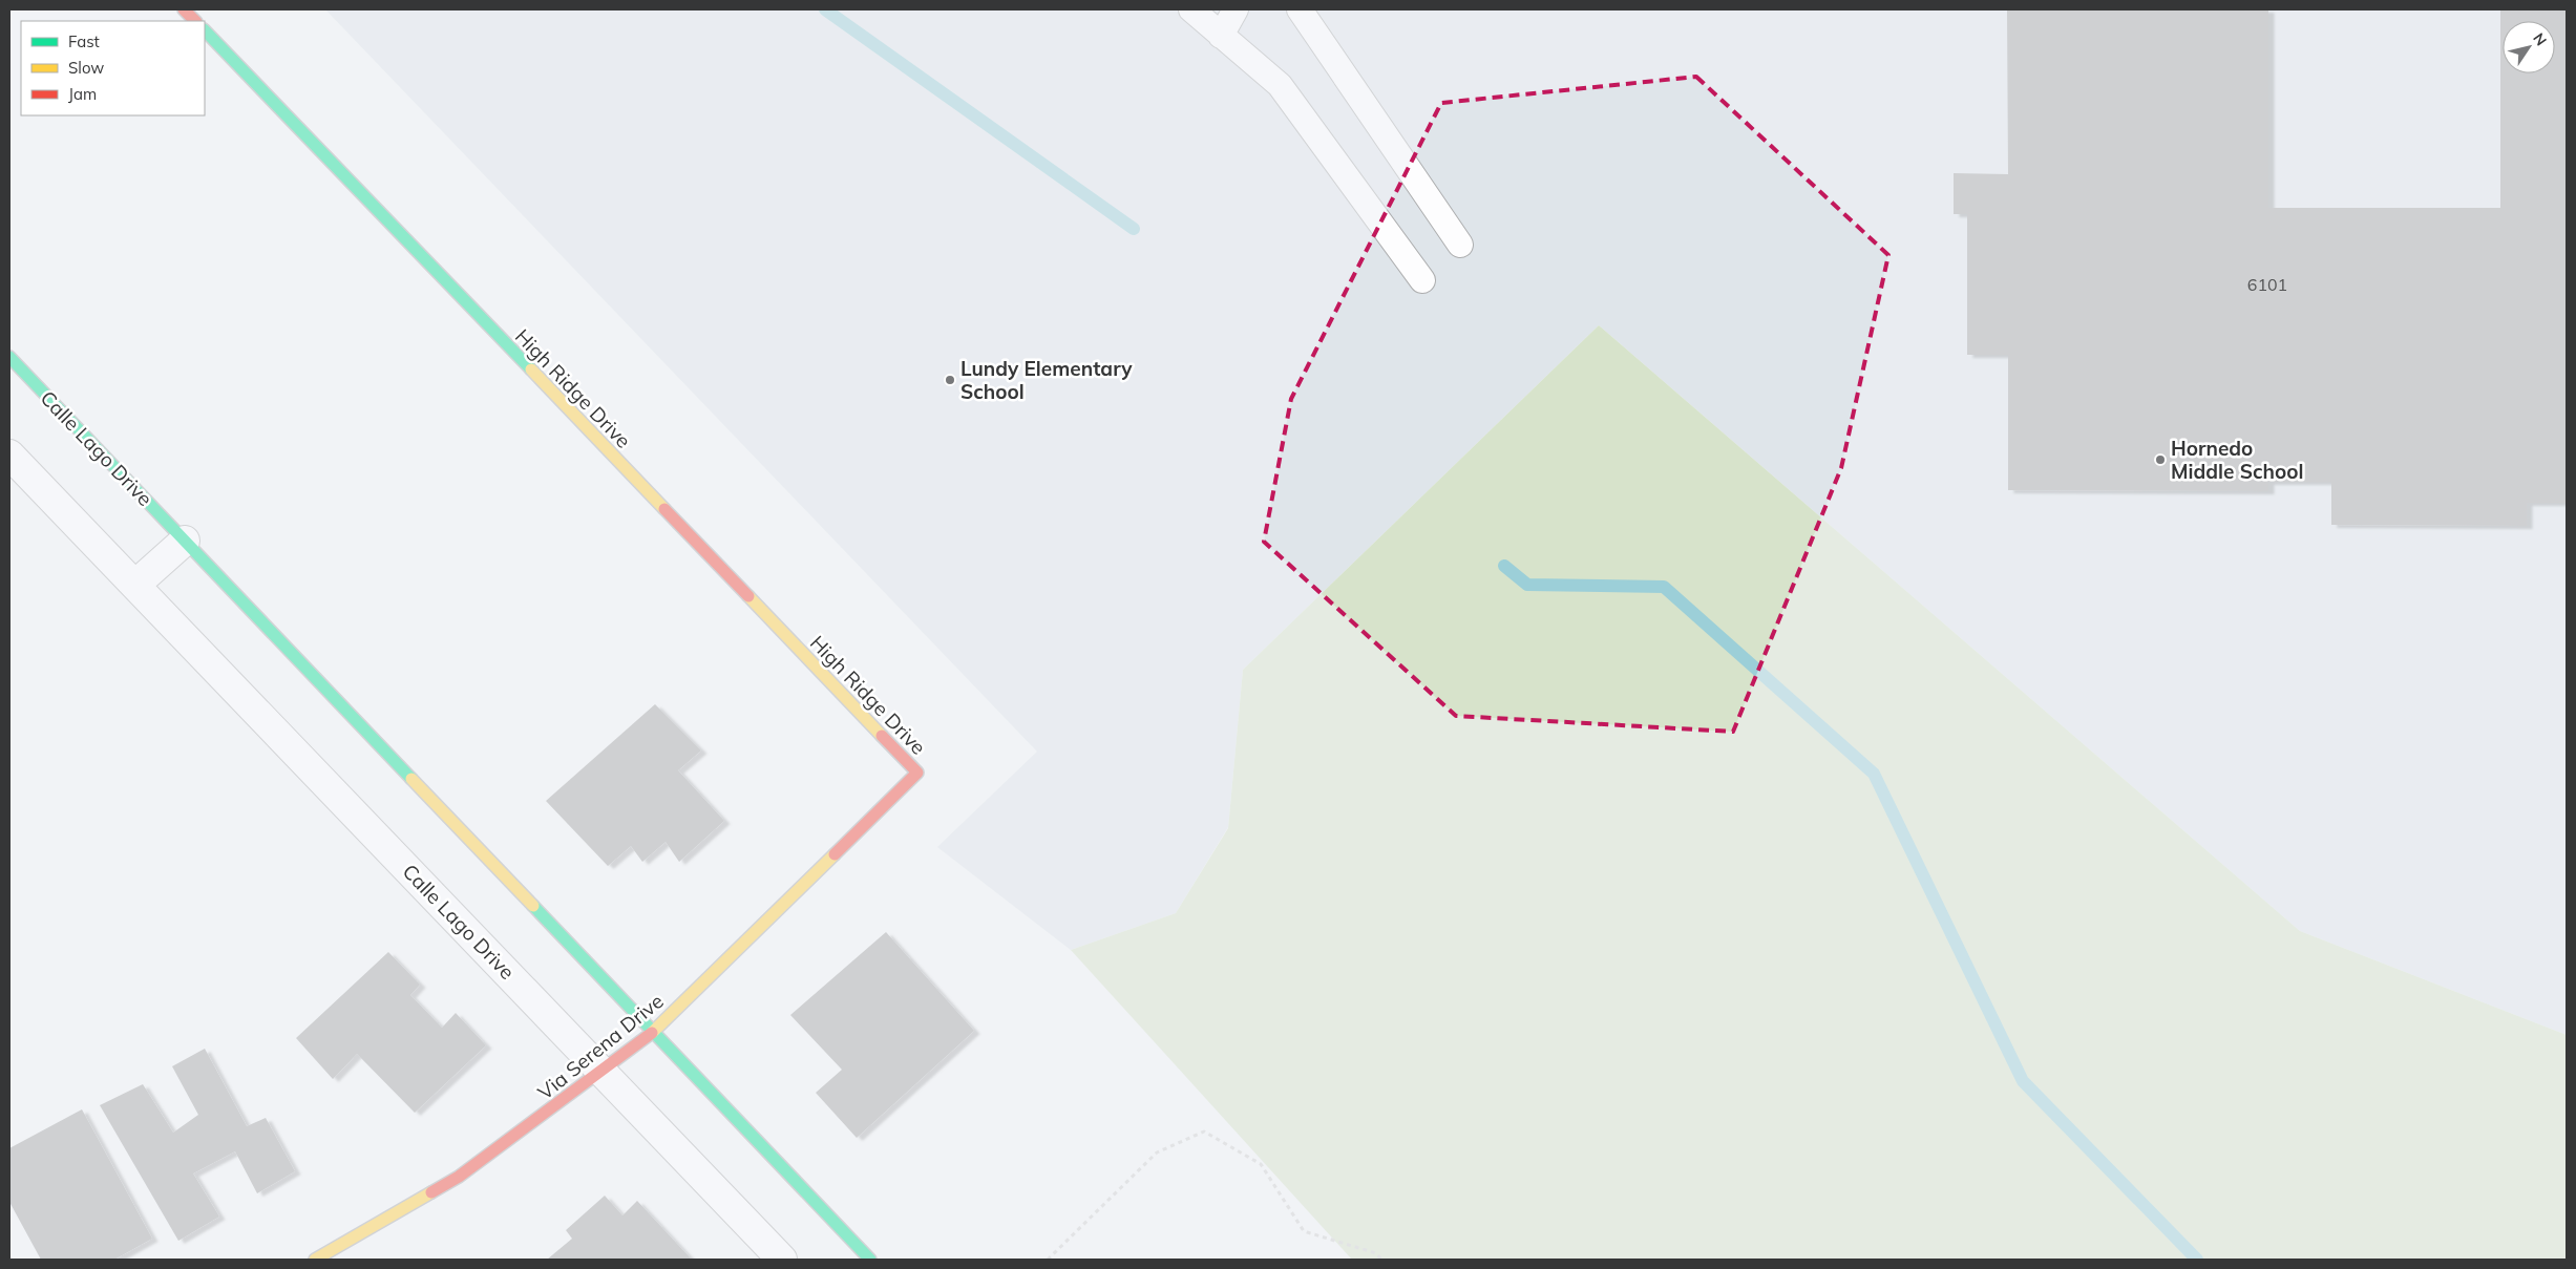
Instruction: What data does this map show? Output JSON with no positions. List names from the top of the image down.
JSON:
{
  "streets": {
    "street": ["High Ridge Drive", "Calle Lago Drive", "Via Serena Drive"]
  },
  "crossings": [
    ["High Ridge Drive", "Via Serena Drive"],
    ["Calle Lago Drive", "Via Serena Drive"]
  ],
  "places": ["Lundy Elementary School", "Hornedo Middle School"],
  "house_numbers": ["6101"],
  "legend": ["Fast", "Slow", "Jam"],
  "north": "top right"
}
